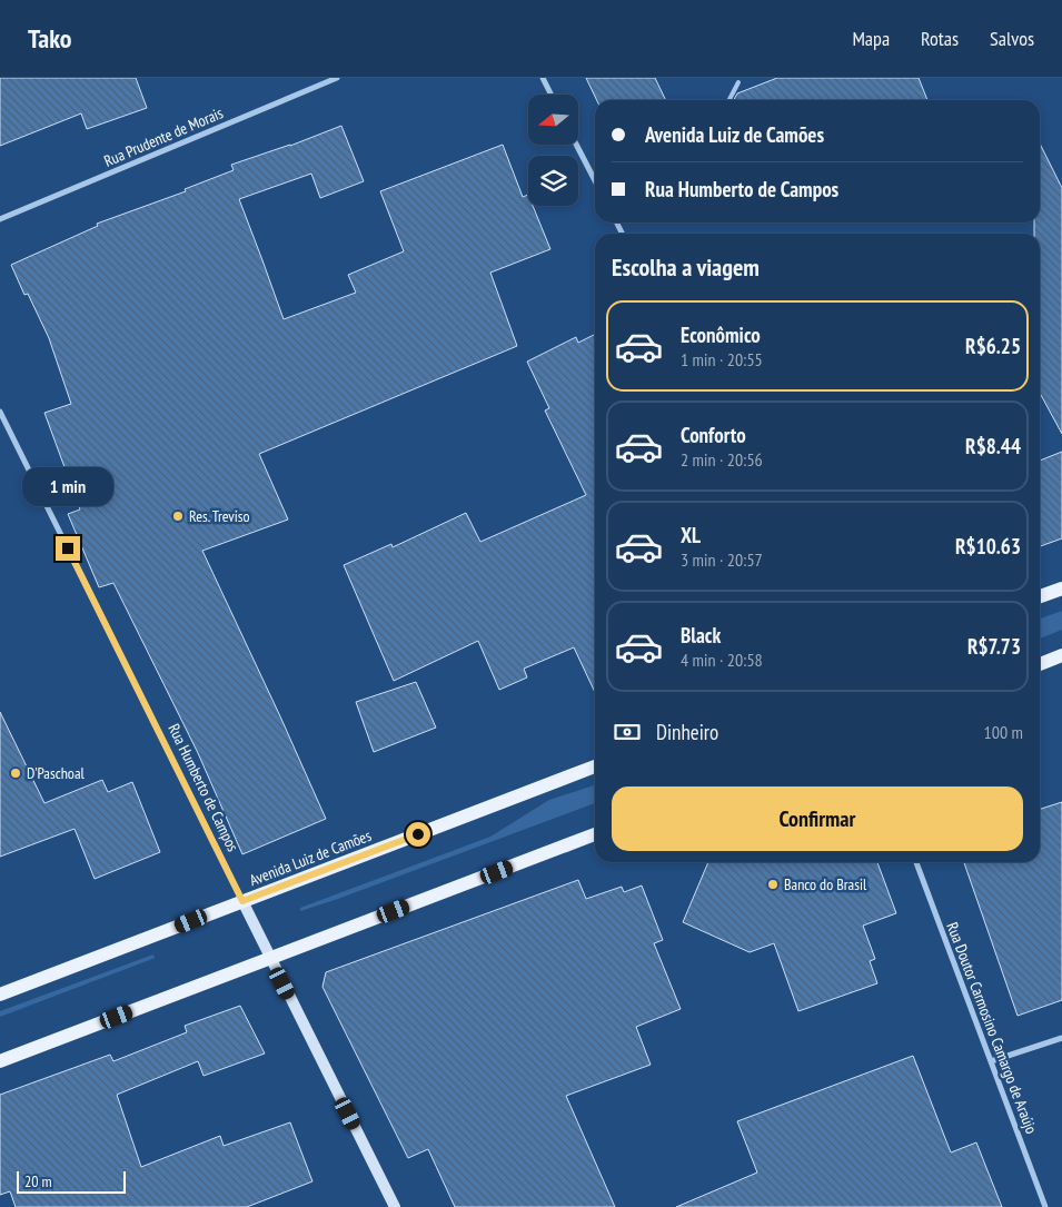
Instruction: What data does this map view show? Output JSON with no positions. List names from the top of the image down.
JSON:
{
  "streets": {
    "main road": ["Rua Humberto de Campos", "Avenida Luiz de Camões"],
    "street": ["Rua Prudente de Morais", "Rua Doutor Carmosino Camargo de Araújo"]
  },
  "crossings": [
    ["Rua Humberto de Campos", "Avenida Luiz de Camões"]
  ],
  "places": ["Res. Treviso", "D'Paschoal", "Banco do Brasil"],
  "scale_bar": "20 m",
  "north": "left",
  "page": {
    "header": "Tako",
    "nav": ["Mapa", "Rotas", "Salvos"],
    "banner": ["Avenida Luiz de Camões", "Rua Humberto de Campos"],
    "heading": "Escolha a viagem",
    "list": [
      {
        "name": "Econômico",
        "note": "1 min · 20:55",
        "value": "R$6.25"
      },
      {
        "name": "Conforto",
        "note": "2 min · 20:56",
        "value": "R$8.44"
      },
      {
        "name": "XL",
        "note": "3 min · 20:57",
        "value": "R$10.63"
      },
      {
        "name": "Black",
        "note": "4 min · 20:58",
        "value": "R$7.73"
      }
    ],
    "bubble": "1 min",
    "pay": ["Dinheiro", "100 m"],
    "buttons": "Confirmar",
    "scale": "20 m"
  }
}
